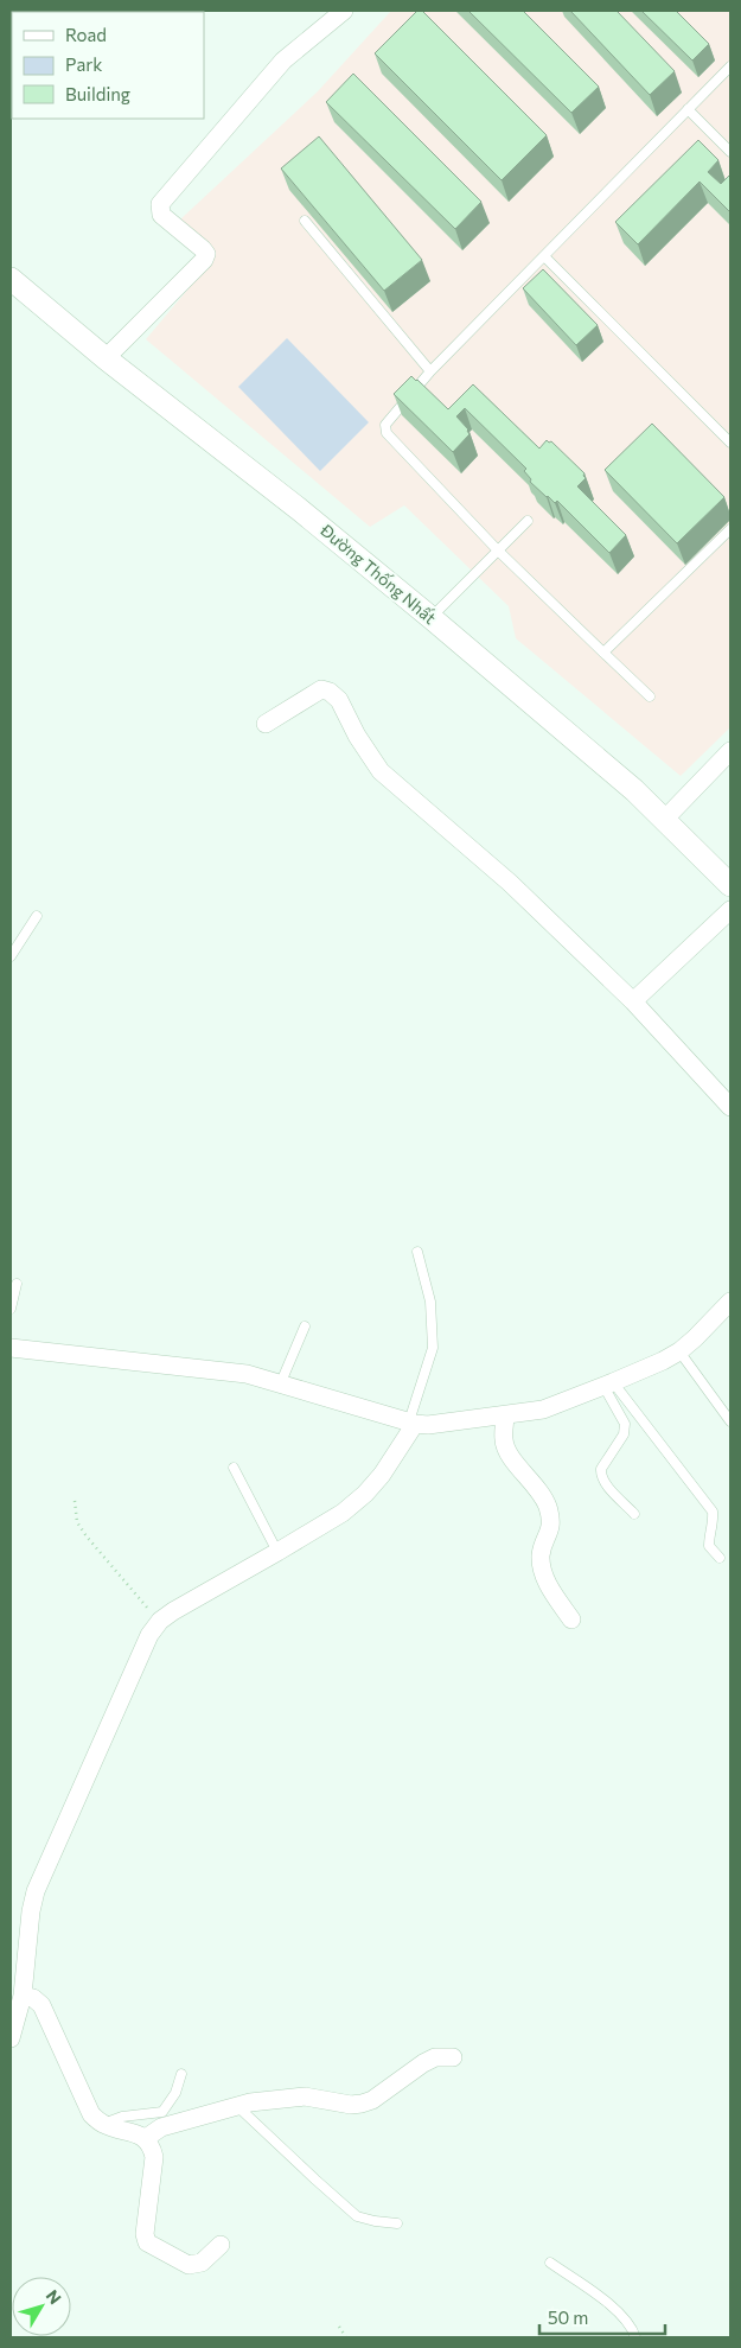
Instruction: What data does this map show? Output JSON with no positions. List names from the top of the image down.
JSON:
{
  "streets": {
    "street": ["Đường Thống Nhất"]
  },
  "legend": ["Road", "Park", "Building"],
  "scale_bar": "50 m",
  "north": "top right"
}
